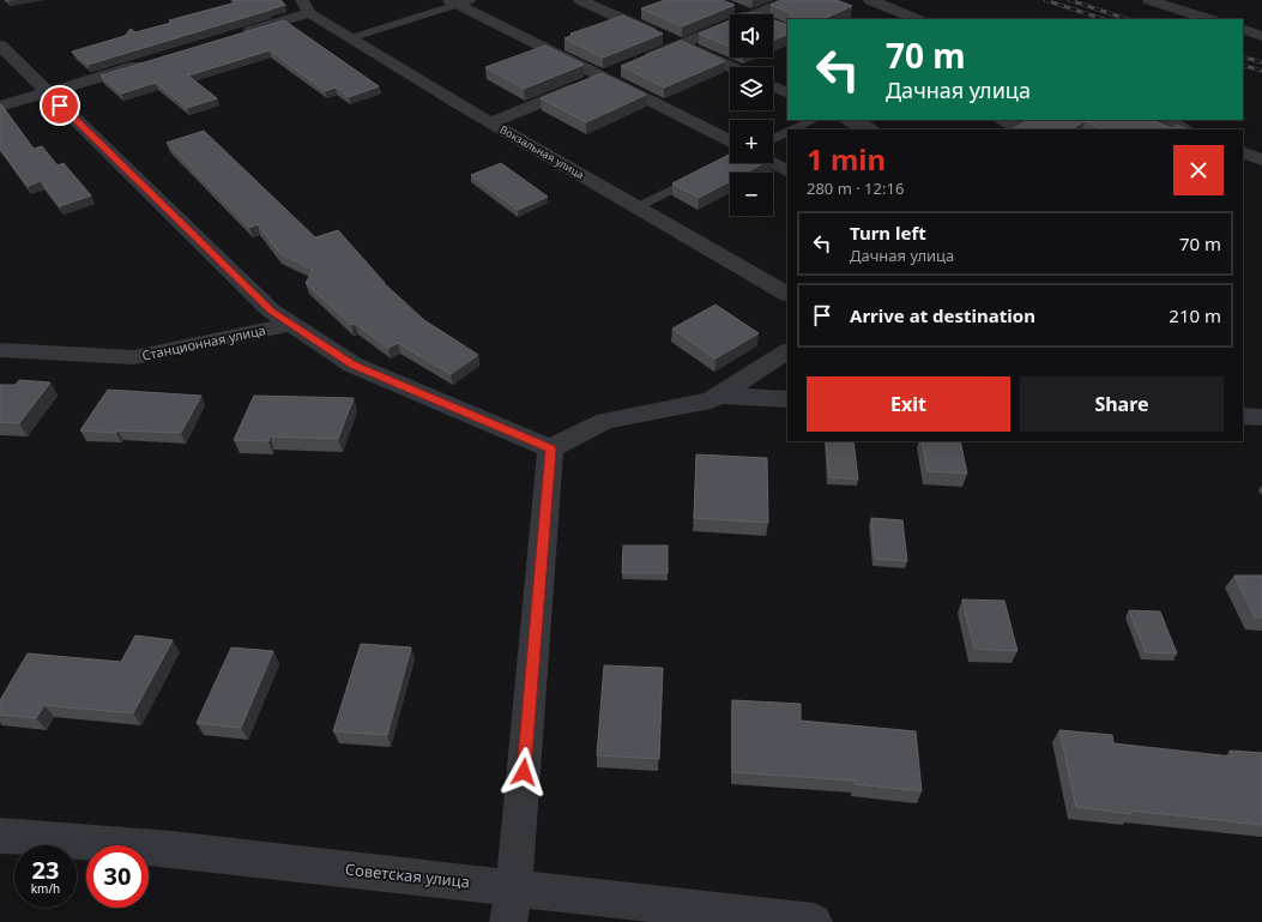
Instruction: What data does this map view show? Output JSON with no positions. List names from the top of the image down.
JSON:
{
  "streets": {
    "street": ["Вокзальная улица", "Станционная улица", "Советская улица"]
  },
  "page": {
    "map_buttons": ["+", "−"],
    "turn": ["70 m", "Дачная улица"],
    "heading": ["1 min", "280 m · 12:16"],
    "list": [
      {
        "name": "Turn left",
        "note": "Дачная улица",
        "value": "70 m"
      },
      {
        "name": "Arrive at destination",
        "value": "210 m"
      }
    ],
    "buttons": ["Exit", "Share"],
    "speed": "23 km/h",
    "limit": "30"
  }
}
